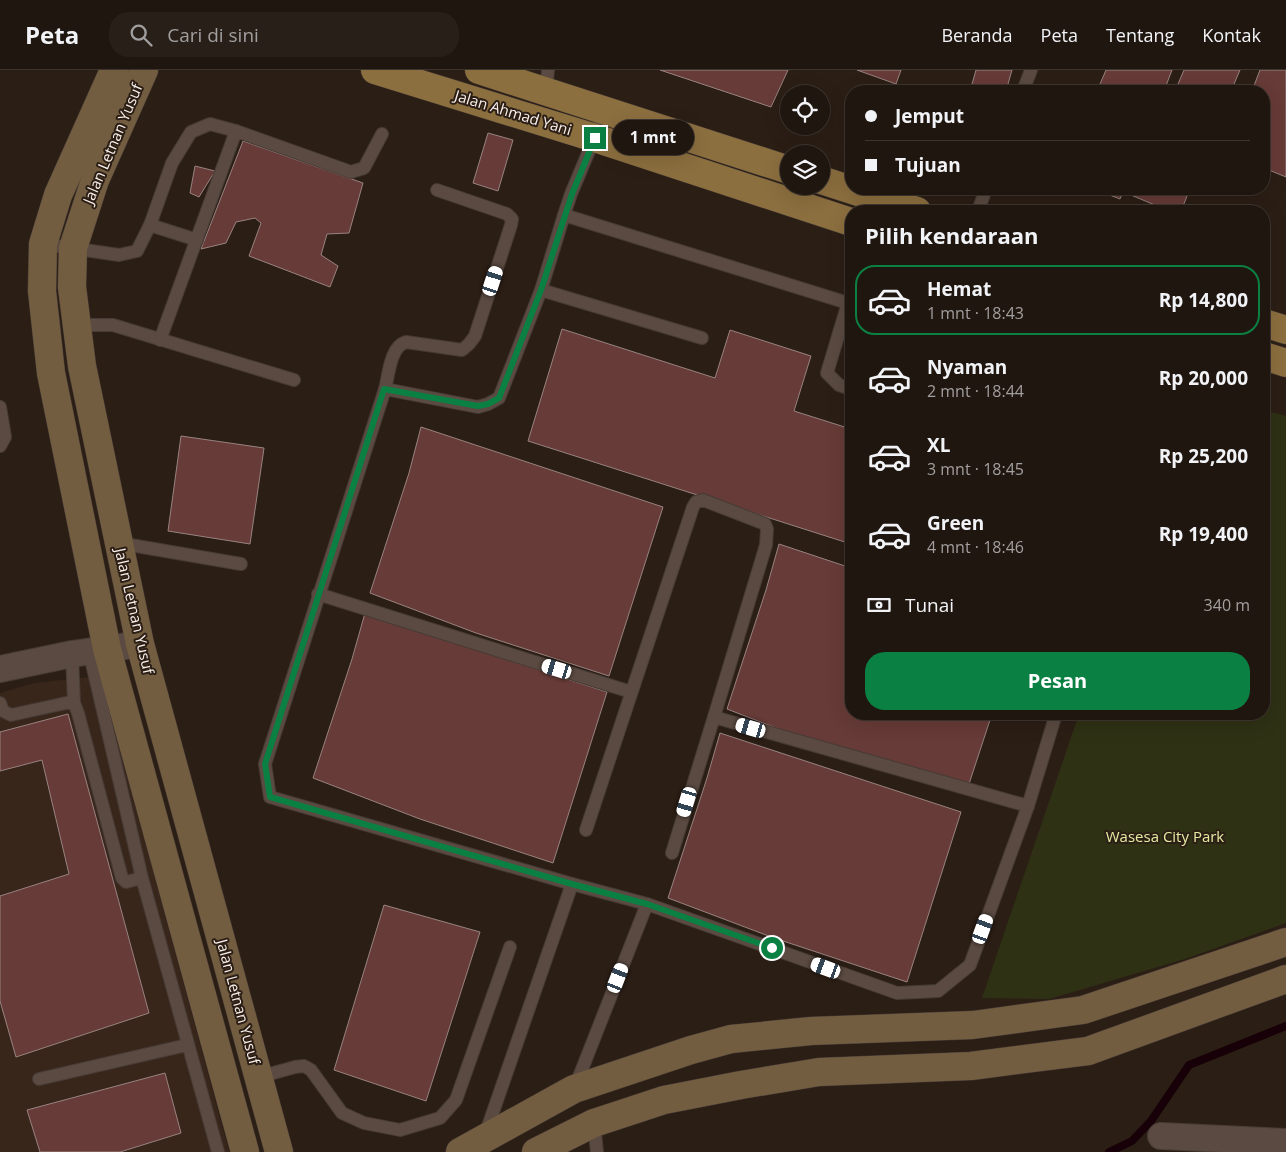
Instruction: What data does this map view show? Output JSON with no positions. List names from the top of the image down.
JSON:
{
  "streets": {
    "main road": ["Jalan Ahmad Yani"],
    "street": ["Jalan Letnan Yusuf"]
  },
  "parks": ["Wasesa City Park"],
  "page": {
    "header": "Peta",
    "search": "Cari di sini",
    "nav": [
      "Beranda",
      "Peta",
      "Tentang",
      "Kontak"
    ],
    "banner": ["Jemput", "Tujuan"],
    "bubble": "1 mnt",
    "heading": "Pilih kendaraan",
    "list": [
      {
        "name": "Hemat",
        "note": "1 mnt · 18:43",
        "value": "Rp 14,800"
      },
      {
        "name": "Nyaman",
        "note": "2 mnt · 18:44",
        "value": "Rp 20,000"
      },
      {
        "name": "XL",
        "note": "3 mnt · 18:45",
        "value": "Rp 25,200"
      },
      {
        "name": "Green",
        "note": "4 mnt · 18:46",
        "value": "Rp 19,400"
      }
    ],
    "pay": ["Tunai", "340 m"],
    "buttons": "Pesan"
  }
}
